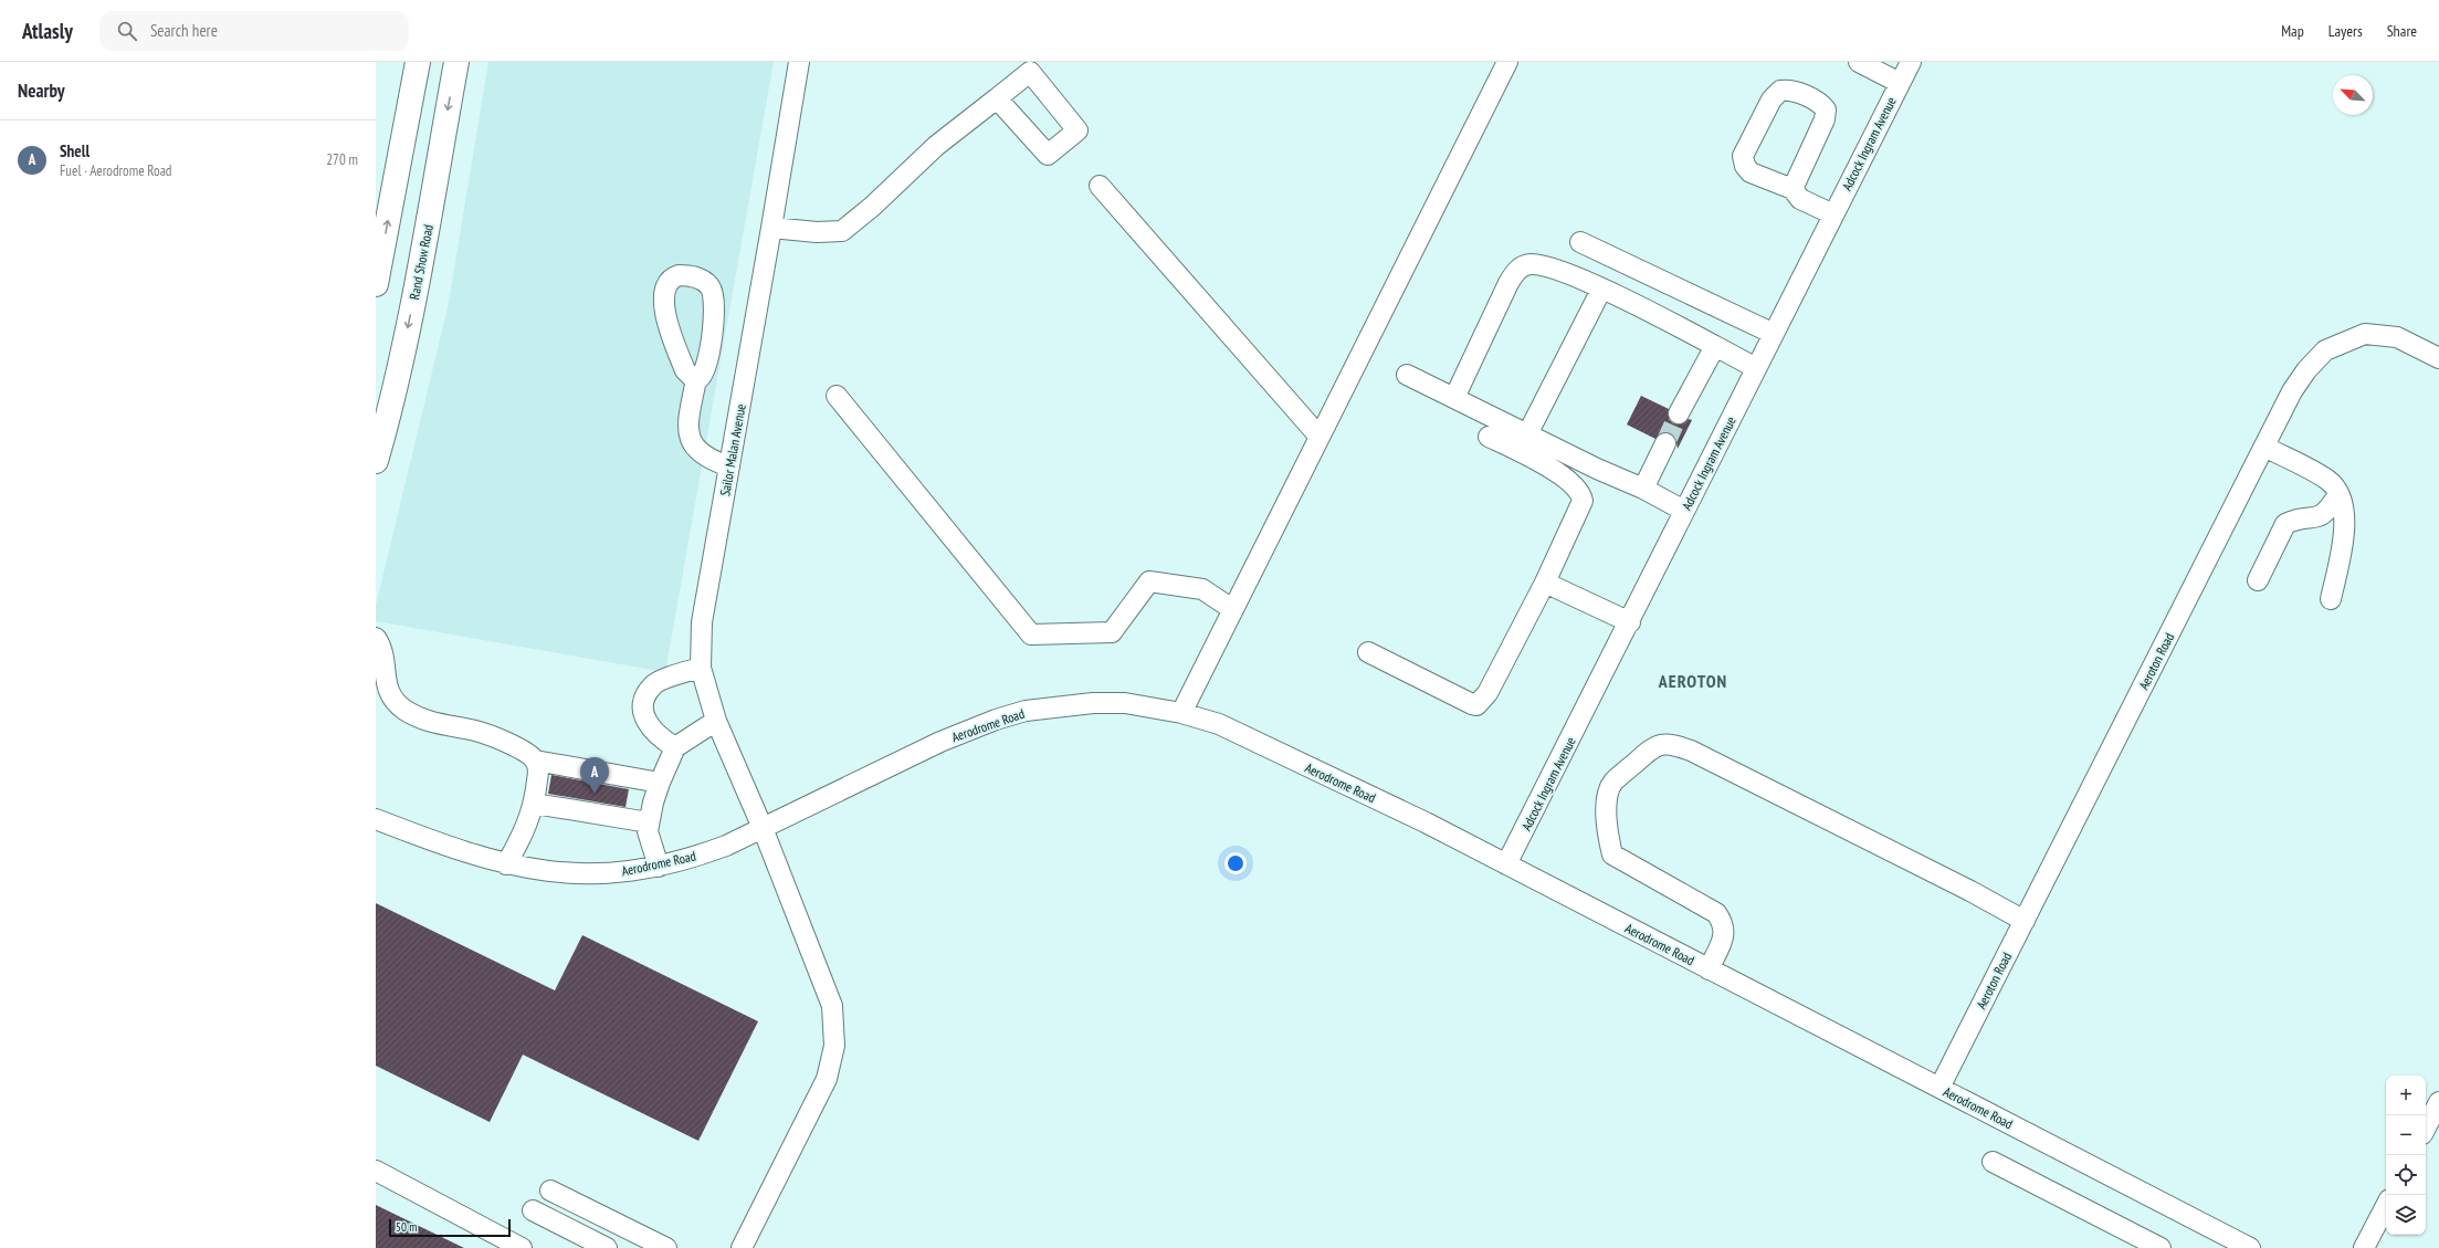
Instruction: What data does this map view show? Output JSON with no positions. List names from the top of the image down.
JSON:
{
  "streets": {
    "main road": ["Rand Show Road"],
    "street": [
      "Adcock Ingram Avenue",
      "Sailor Malan Avenue",
      "Aeroton Road",
      "Aerodrome Road"
    ]
  },
  "crossings": [
    ["Adcock Ingram Avenue", "Aerodrome Road"],
    ["Sailor Malan Avenue", "Aerodrome Road"],
    ["Aeroton Road", "Aerodrome Road"]
  ],
  "districts": ["AEROTON"],
  "scale_bar": "50 m",
  "north": "top left",
  "page": {
    "header": "Atlasly",
    "search": "Search here",
    "nav": ["Map", "Layers", "Share"],
    "heading": "Nearby",
    "list": [
      {
        "mark": "A",
        "name": "Shell",
        "note": "Fuel · Aerodrome Road",
        "value": "270 m"
      }
    ],
    "pins": "A",
    "map_buttons": ["+", "−"],
    "scale": "50 m"
  }
}
